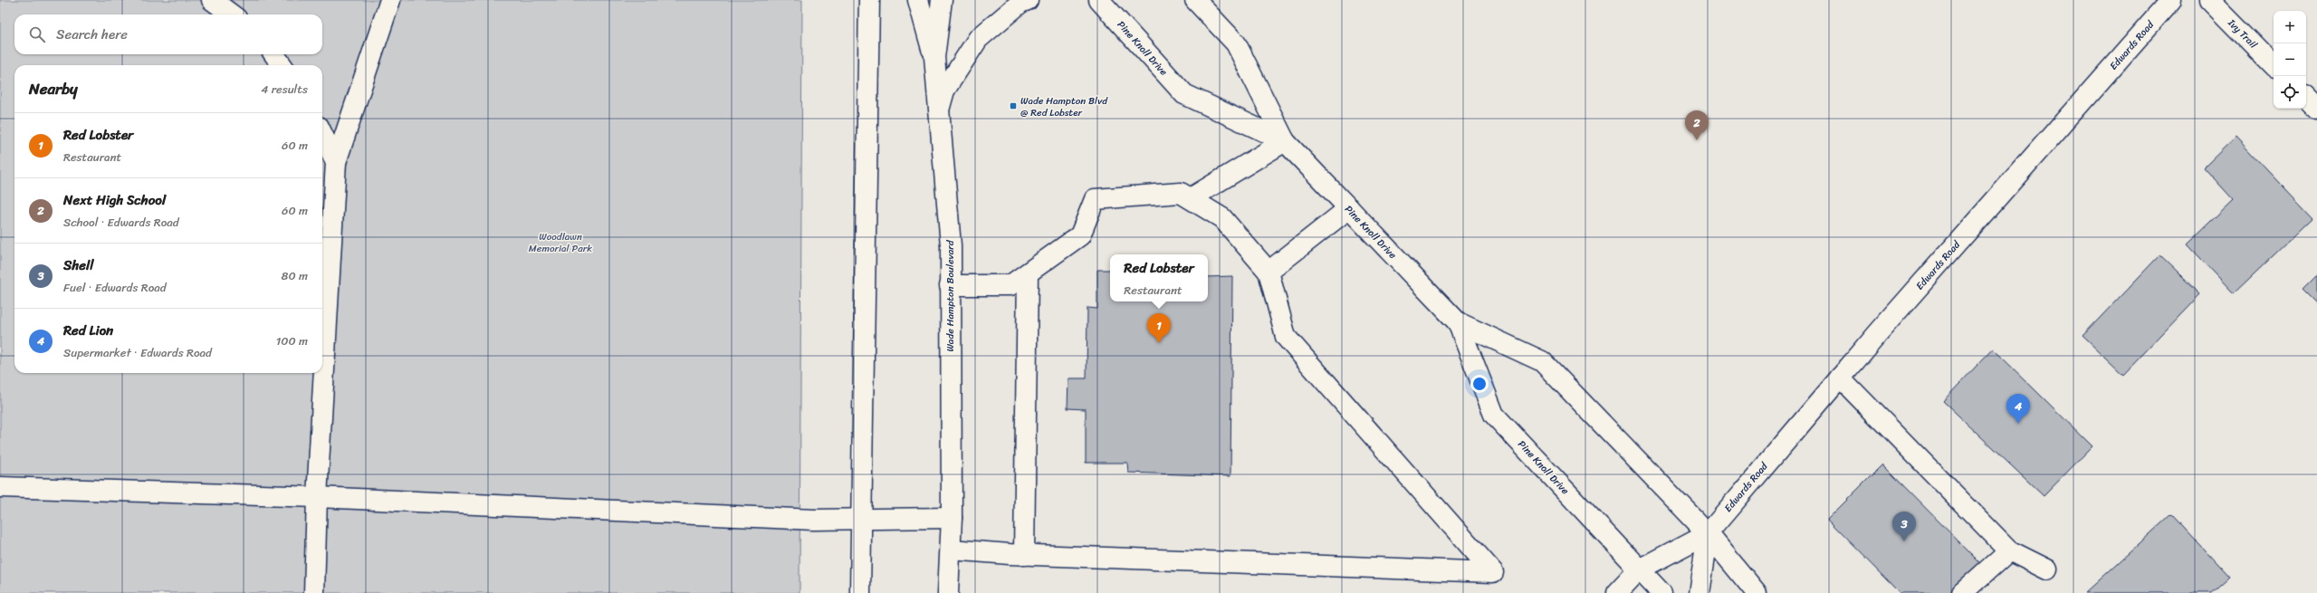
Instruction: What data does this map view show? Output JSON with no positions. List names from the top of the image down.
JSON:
{
  "streets": {
    "main road": [
      "Ivy Trail",
      "Edwards Road",
      "Pine Knoll Drive",
      "Wade Hampton Boulevard"
    ]
  },
  "crossings": [
    ["Edwards Road", "Pine Knoll Drive"]
  ],
  "parks": ["Woodlawn Memorial Park"],
  "places": {
    "transit": ["Wade Hampton Blvd @ Red Lobster"]
  },
  "page": {
    "map_buttons": ["+", "−"],
    "search": "Search here",
    "heading": ["Nearby", "4 results"],
    "pins": [
      "2",
      "1",
      "4",
      "3"
    ],
    "list": [
      {
        "mark": "1",
        "name": "Red Lobster",
        "note": "Restaurant",
        "value": "60 m"
      },
      {
        "mark": "2",
        "name": "Next High School",
        "note": "School · Edwards Road",
        "value": "60 m"
      },
      {
        "mark": "3",
        "name": "Shell",
        "note": "Fuel · Edwards Road",
        "value": "80 m"
      },
      {
        "mark": "4",
        "name": "Red Lion",
        "note": "Supermarket · Edwards Road",
        "value": "100 m"
      }
    ],
    "popup": ["Red Lobster", "Restaurant"]
  }
}
